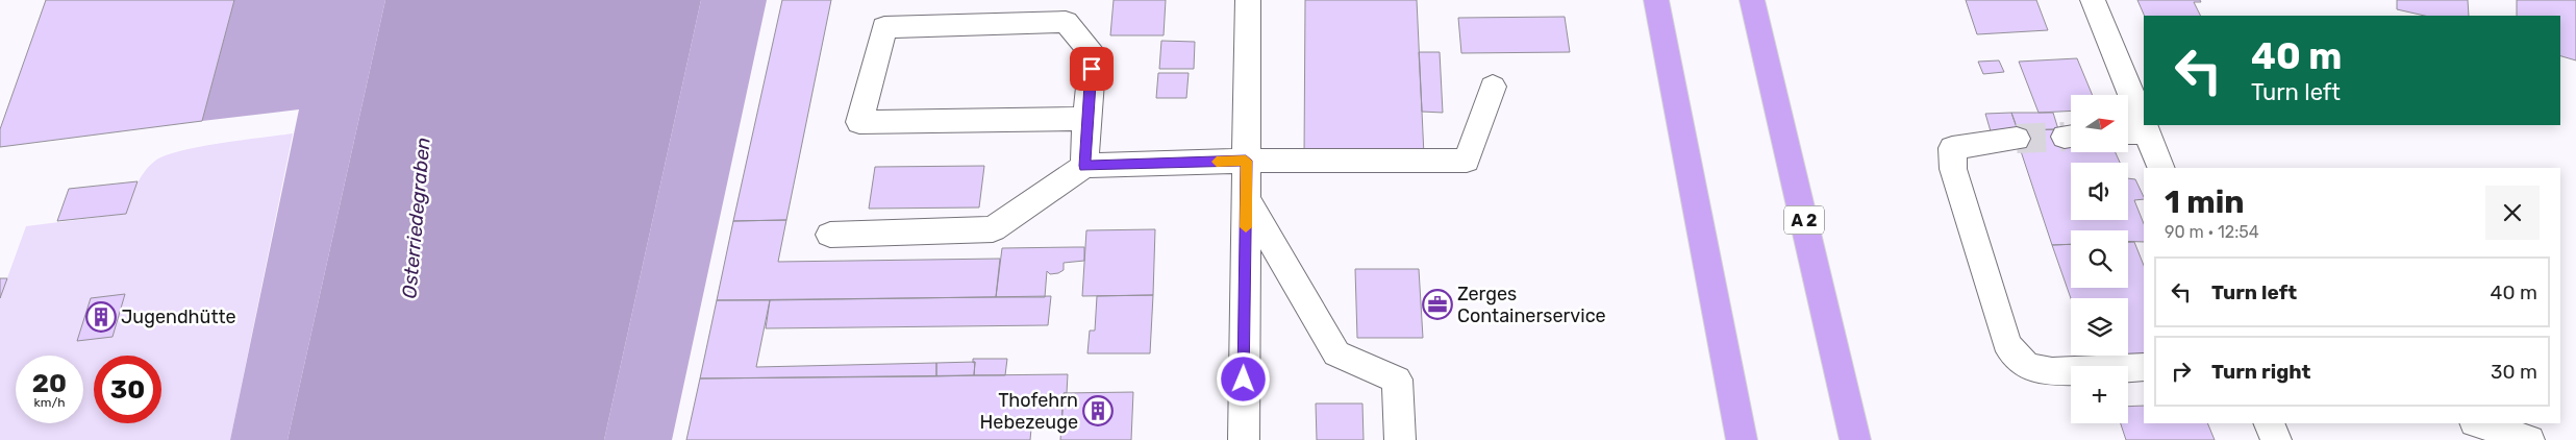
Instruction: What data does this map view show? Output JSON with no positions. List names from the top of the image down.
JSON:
{
  "streets": {
    "highway": ["A 2"]
  },
  "water": ["Osterriedegraben"],
  "places": {
    "office": ["Zerges Containerservice"],
    "building": ["Jugendhütte", "Thofehrn Hebezeuge"]
  },
  "north": "right",
  "page": {
    "turn": ["40 m", "Turn left"],
    "map_buttons": "+",
    "heading": ["1 min", "90 m · 12:54"],
    "list": [
      {
        "name": "Turn left",
        "value": "40 m"
      },
      {
        "name": "Turn right",
        "value": "30 m"
      }
    ],
    "speed": "20 km/h",
    "limit": "30"
  }
}
